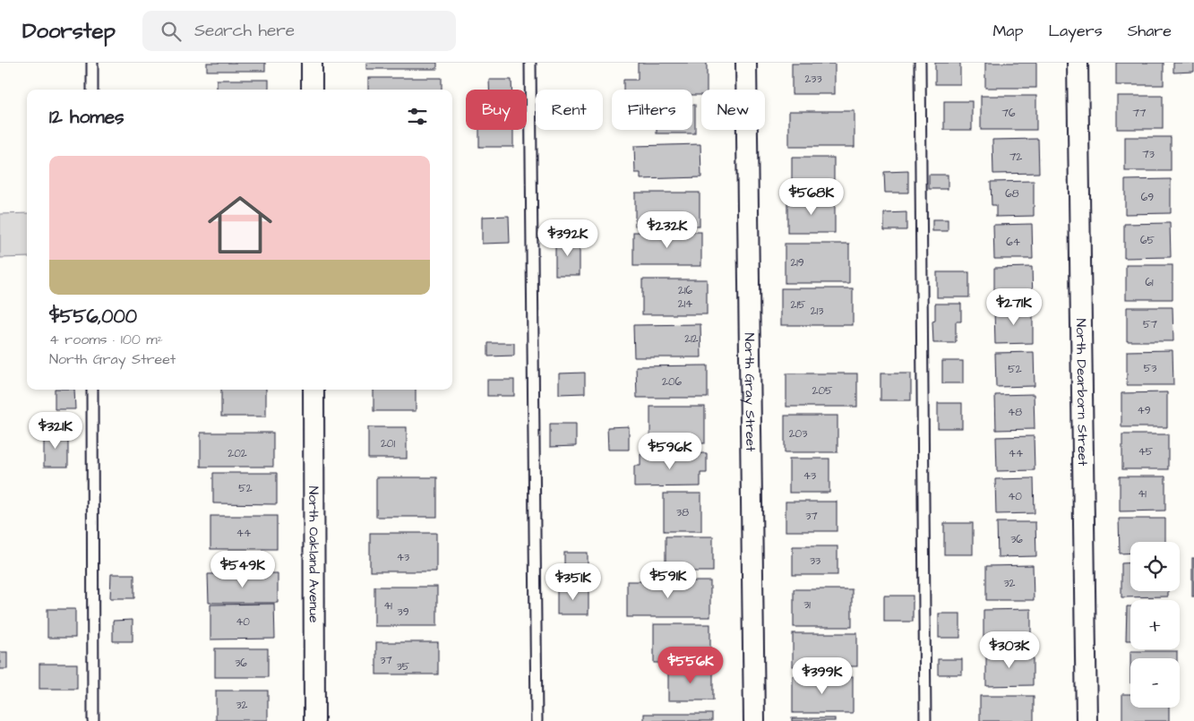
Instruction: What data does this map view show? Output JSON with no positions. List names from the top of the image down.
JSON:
{
  "streets": {
    "street": ["North Dearborn Street", "North Gray Street", "North Oakland Avenue"]
  },
  "house_numbers": [
    "233",
    "76",
    "77",
    "73",
    "72",
    "68",
    "69",
    "65",
    "64",
    "219",
    "61",
    "216",
    "214",
    "215",
    "213",
    "57",
    "212",
    "53",
    "52",
    "206",
    "205",
    "49",
    "48",
    "203",
    "201",
    "45",
    "202",
    "44",
    "43",
    "52",
    "41",
    "40",
    "38",
    "37",
    "44",
    "36",
    "43",
    "33",
    "32",
    "31",
    "41",
    "39",
    "40",
    "37",
    "36",
    "35",
    "32"
  ],
  "page": {
    "header": "Doorstep",
    "search": "Search here",
    "nav": ["Map", "Layers", "Share"],
    "chip": [
      "Buy",
      "Rent",
      "Filters",
      "New"
    ],
    "heading": "12 homes",
    "list": [
      {
        "name": "$556,000",
        "note": "4 rooms · 100 m² · North Gray Street"
      }
    ],
    "price": [
      "$568K",
      "$232K",
      "$392K",
      "$271K",
      "$321K",
      "$596K",
      "$549K",
      "$591K",
      "$351K",
      "$303K",
      "$556K",
      "$399K"
    ],
    "map_buttons": ["+", "−"]
  }
}
